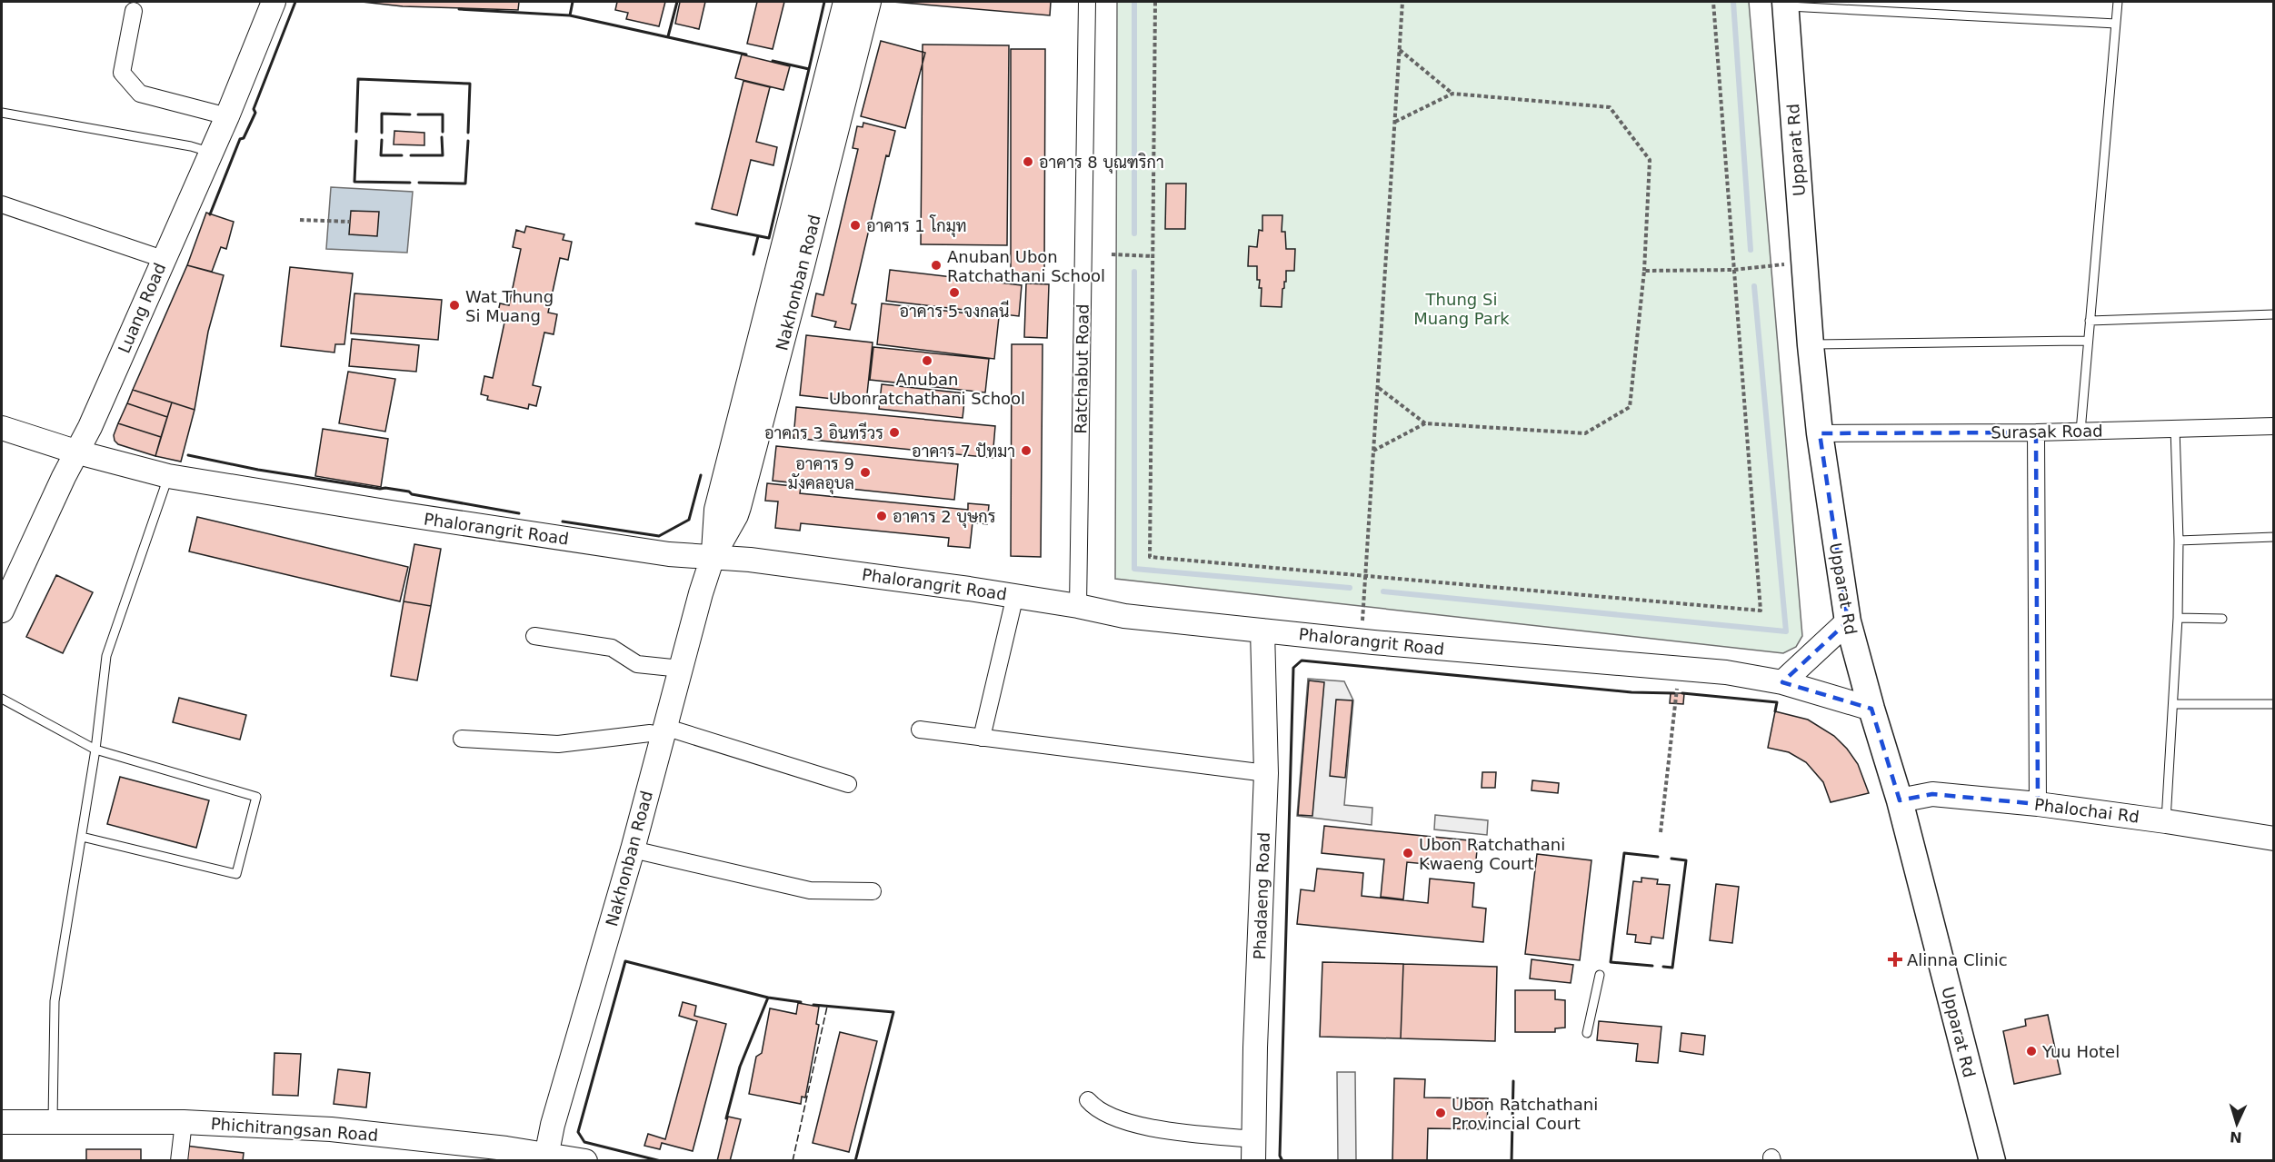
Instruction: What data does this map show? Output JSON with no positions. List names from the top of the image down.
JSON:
{
  "streets": {
    "main road": ["Upparat Rd"],
    "street": [
      "Nakhonban Road",
      "Luang Road",
      "Ratchabut Road",
      "Surasak Road",
      "Phalorangrit Road",
      "Phalochai Rd",
      "Phadaeng Road",
      "Phichitrangsan Road"
    ]
  },
  "crossings": [
    ["Upparat Rd", "Surasak Road"],
    ["Upparat Rd", "Phalorangrit Road"],
    ["Upparat Rd", "Phalochai Rd"],
    ["Nakhonban Road", "Phalorangrit Road"],
    ["Nakhonban Road", "Phichitrangsan Road"],
    ["Luang Road", "Phalorangrit Road"],
    ["Ratchabut Road", "Phalorangrit Road"],
    ["Phalorangrit Road", "Phadaeng Road"]
  ],
  "parks": ["Thung Si Muang Park"],
  "places": {
    "other": [
      "อาคาร 8 บุณฑริกา",
      "อาคาร 1 โกมุท",
      "Anuban Ubon Ratchathani School",
      "อาคาร 5 จงกลนี",
      "Wat Thung Si Muang",
      "Anuban Ubonratchathani School",
      "อาคาร 3 อินทรีวร",
      "อาคาร 7 ปัทมา",
      "อาคาร 9 มังคลอุบล",
      "อาคาร 2 บุษกร",
      "Ubon Ratchathani Kwaeng Court",
      "Yuu Hotel",
      "Ubon Ratchathani Provincial Court"
    ],
    "health": ["Alinna Clinic"]
  },
  "north": "bottom"
}
